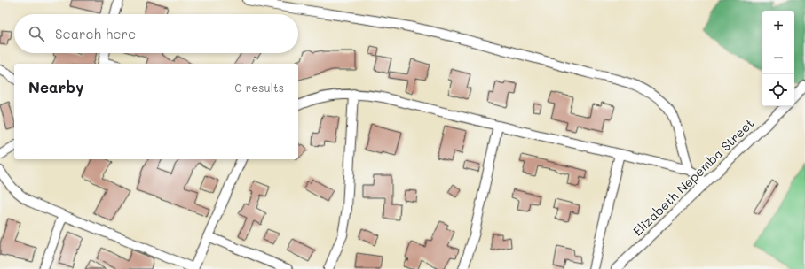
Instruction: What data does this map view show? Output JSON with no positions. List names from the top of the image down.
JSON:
{
  "streets": {
    "street": ["Elizabeth Nepemba Street"]
  },
  "page": {
    "map_buttons": ["+", "−"],
    "search": "Search here",
    "heading": ["Nearby", "0 results"]
  }
}
